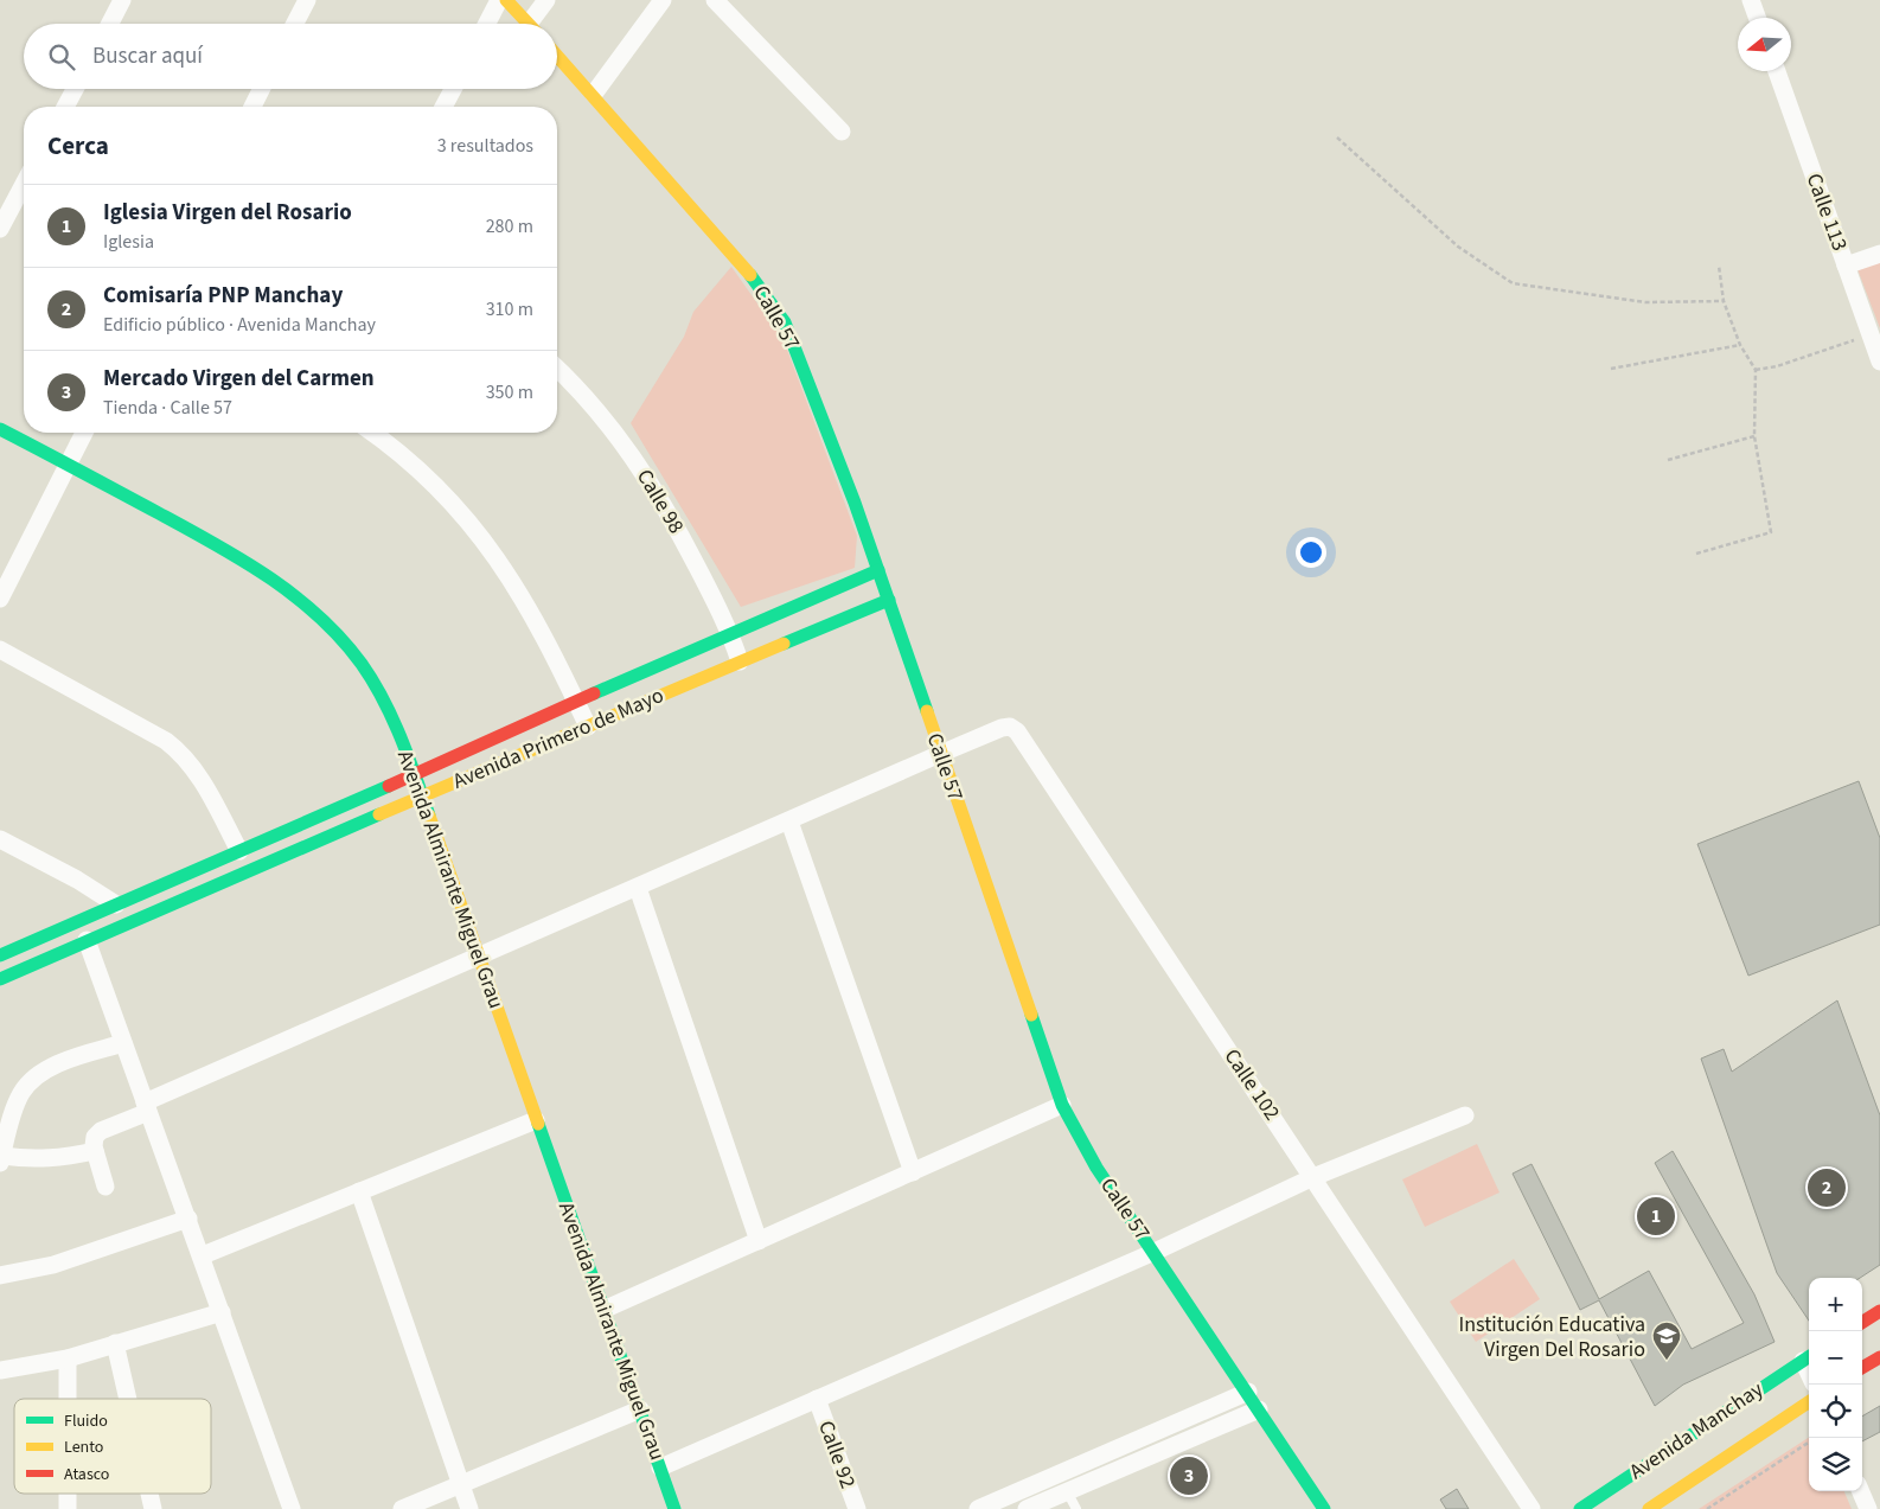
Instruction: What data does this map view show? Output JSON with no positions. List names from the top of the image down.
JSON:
{
  "streets": {
    "street": [
      "Calle 113",
      "Calle 57",
      "Calle 98",
      "Avenida Primero de Mayo",
      "Avenida Almirante Miguel Grau",
      "Calle 102",
      "Avenida Manchay",
      "Calle 92"
    ]
  },
  "crossings": [
    ["Calle 57", "Avenida Primero de Mayo"],
    ["Calle 57", "Calle 102"],
    ["Calle 98", "Avenida Primero de Mayo"],
    ["Avenida Primero de Mayo", "Avenida Almirante Miguel Grau"],
    ["Avenida Almirante Miguel Grau", "Calle 102"]
  ],
  "places": {
    "school or university": ["Institución Educativa Virgen Del Rosario"]
  },
  "legend": ["Fluido", "Lento", "Atasco"],
  "north": "left",
  "page": {
    "search": "Buscar aquí",
    "heading": ["Cerca", "3 resultados"],
    "list": [
      {
        "mark": "1",
        "name": "Iglesia Virgen del Rosario",
        "note": "Iglesia",
        "value": "280 m"
      },
      {
        "mark": "2",
        "name": "Comisaría PNP Manchay",
        "note": "Edificio público · Avenida Manchay",
        "value": "310 m"
      },
      {
        "mark": "3",
        "name": "Mercado Virgen del Carmen",
        "note": "Tienda · Calle 57",
        "value": "350 m"
      }
    ],
    "pins": ["2", "1", "3"],
    "map_buttons": ["+", "−"]
  }
}
